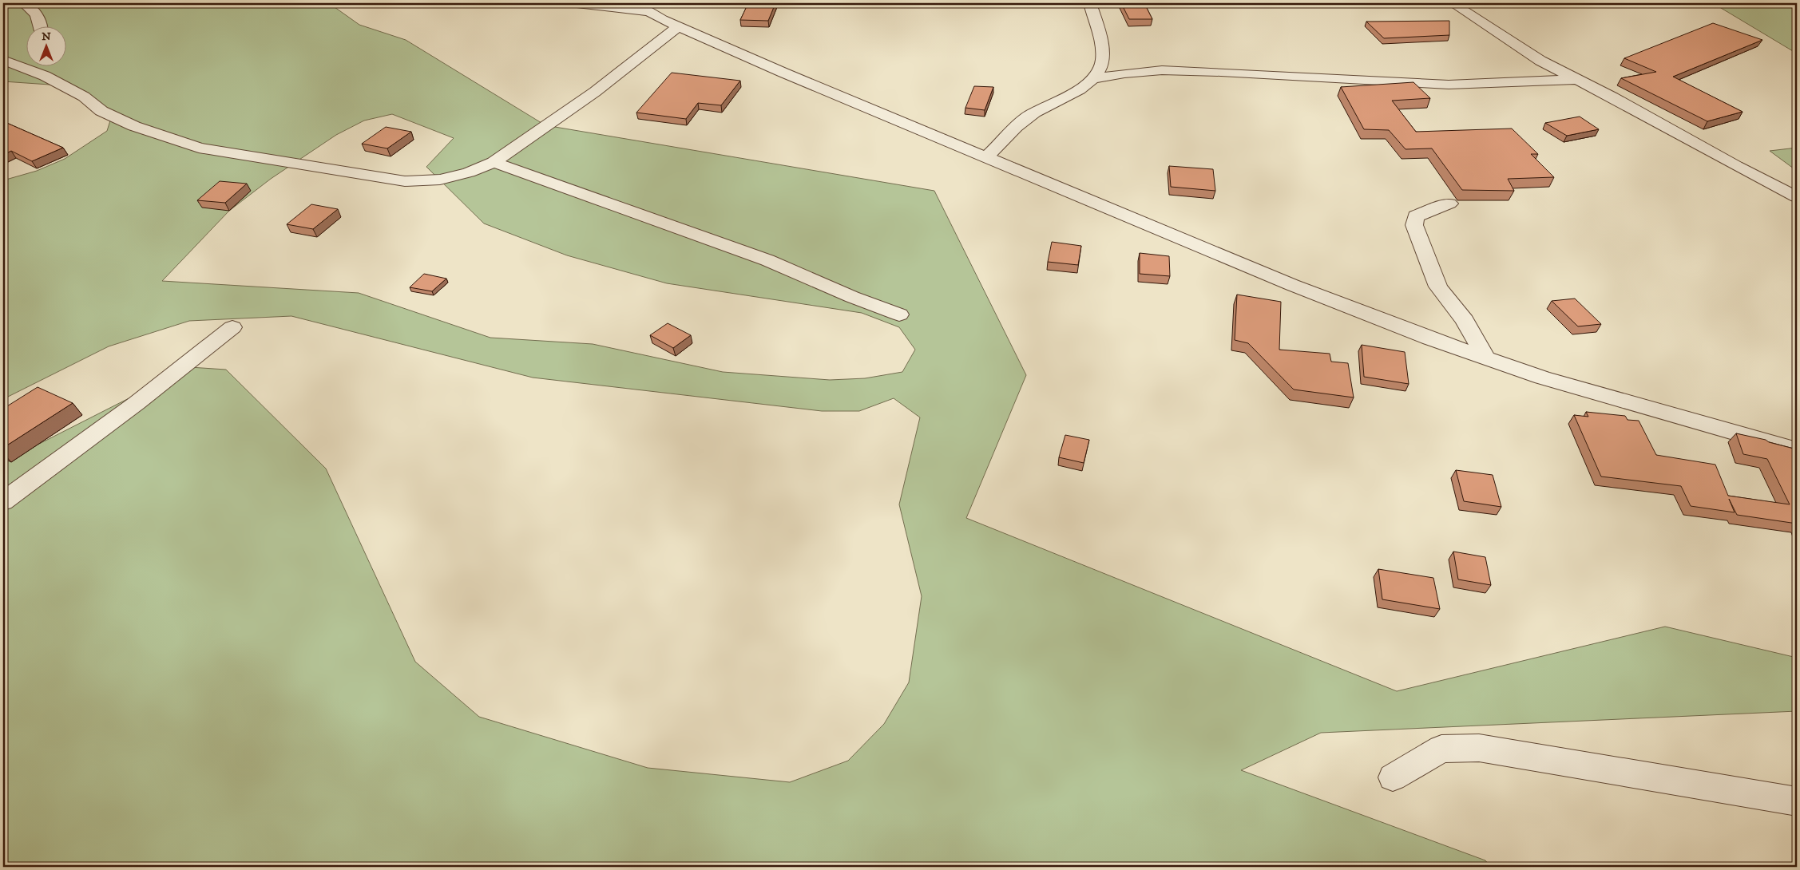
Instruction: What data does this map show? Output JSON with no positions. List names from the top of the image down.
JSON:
{
  "north": "top"
}
